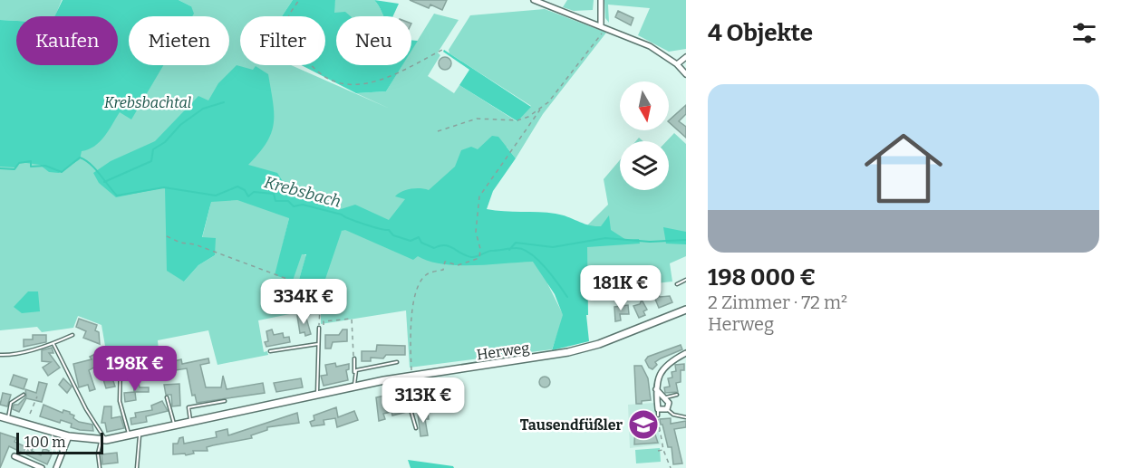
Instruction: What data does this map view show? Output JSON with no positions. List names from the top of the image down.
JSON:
{
  "streets": {
    "street": ["Herweg"]
  },
  "water": ["Krebsbach"],
  "parks": ["Krebsbachtal"],
  "places": {
    "school or university": ["Tausendfüßler"]
  },
  "scale_bar": "100 m",
  "north": "bottom",
  "page": {
    "heading": "4 Objekte",
    "chip": [
      "Kaufen",
      "Mieten",
      "Filter",
      "Neu"
    ],
    "list": [
      {
        "name": "198 000 €",
        "note": "2 Zimmer · 72 m² · Herweg"
      }
    ],
    "price": [
      "181K €",
      "334K €",
      "198K €",
      "313K €"
    ],
    "scale": "100 m"
  }
}
